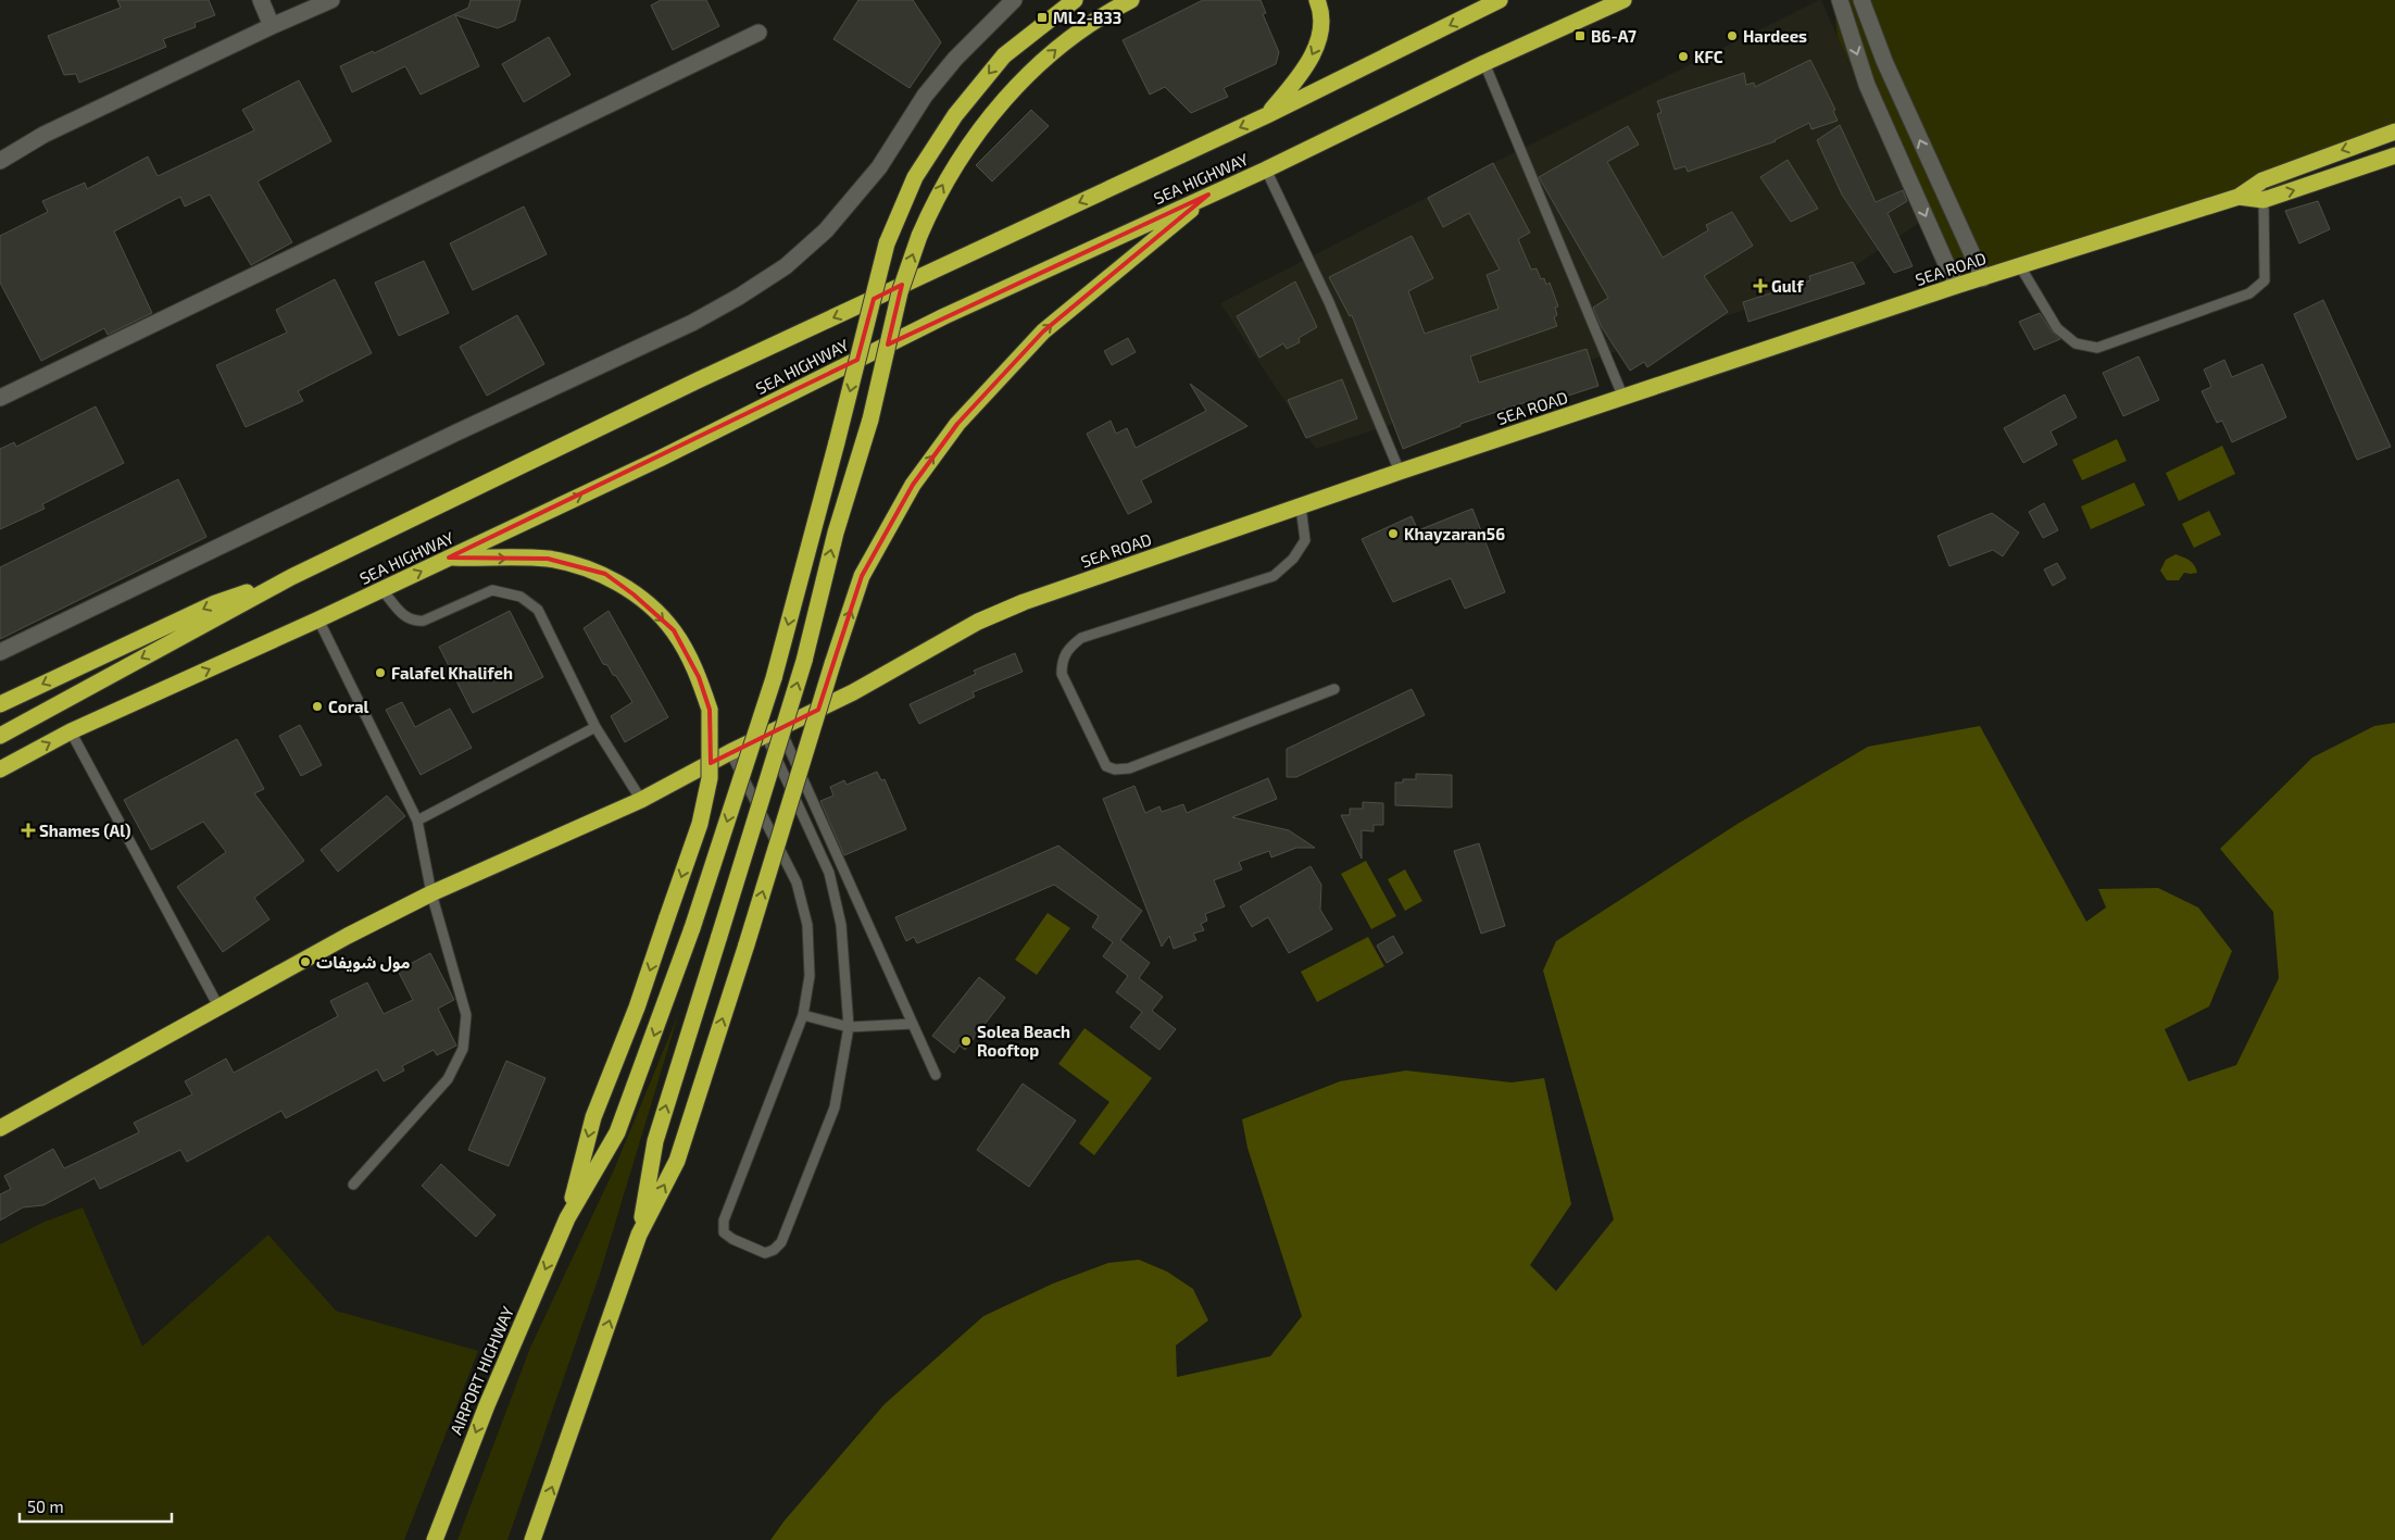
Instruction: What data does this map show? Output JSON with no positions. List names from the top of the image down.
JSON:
{
  "streets": {
    "highway": ["SEA HIGHWAY", "SEA ROAD", "AIRPORT HIGHWAY"]
  },
  "places": {
    "transit": ["ML2-B33", "B6-A7"],
    "other": [
      "Hardees",
      "KFC",
      "Khayzaran56",
      "Falafel Khalifeh",
      "Coral",
      "مول شويفات",
      "Solea Beach Rooftop"
    ],
    "health": ["Gulf", "Shames (Al)"]
  },
  "scale_bar": "50 m"
}
